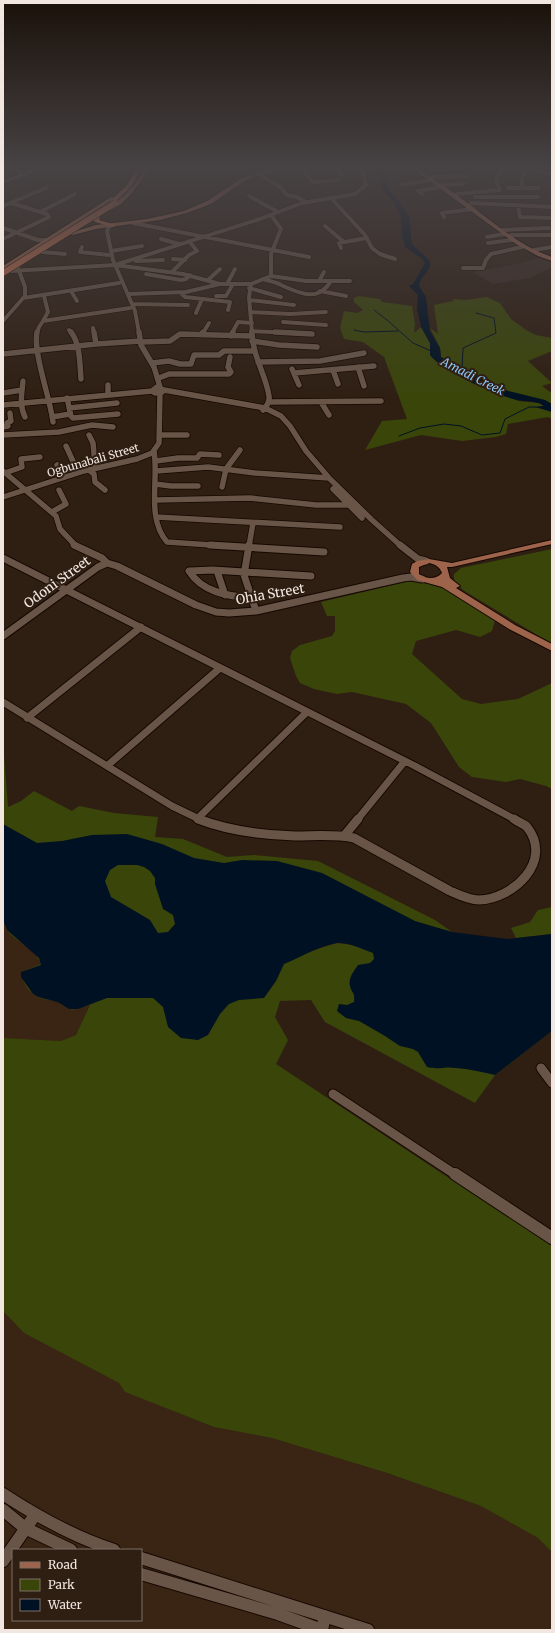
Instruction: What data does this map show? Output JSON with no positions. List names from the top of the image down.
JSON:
{
  "streets": {
    "street": ["Ogbunabali Street", "Odoni Street", "Ohia Street"]
  },
  "crossings": [
    ["Odoni Street", "Ohia Street"]
  ],
  "water": ["Amadi Creek"],
  "legend": ["Road", "Park", "Water"]
}
